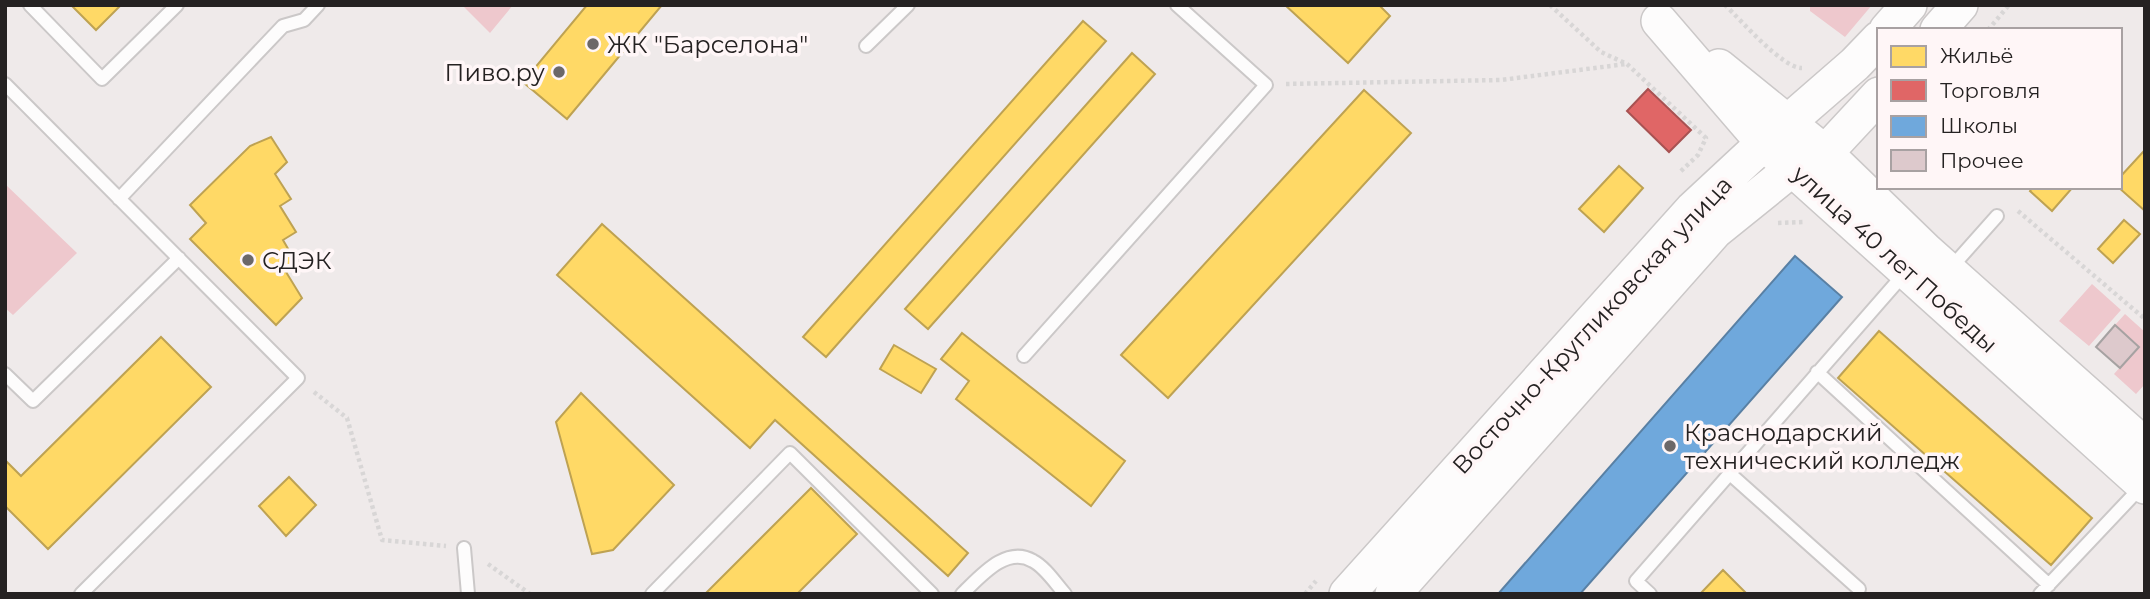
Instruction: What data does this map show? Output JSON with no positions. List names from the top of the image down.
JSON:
{
  "streets": {
    "street": ["улица 40 лет Победы", "Восточно-Кругликовская улица"]
  },
  "crossings": [
    ["улица 40 лет Победы", "Восточно-Кругликовская улица"]
  ],
  "places": [
    "ЖК \"Барселона\"",
    "Пиво.ру",
    "СДЭК",
    "Краснодарский технический колледж"
  ],
  "legend": [
    "Жильё",
    "Торговля",
    "Школы",
    "Прочее"
  ]
}
